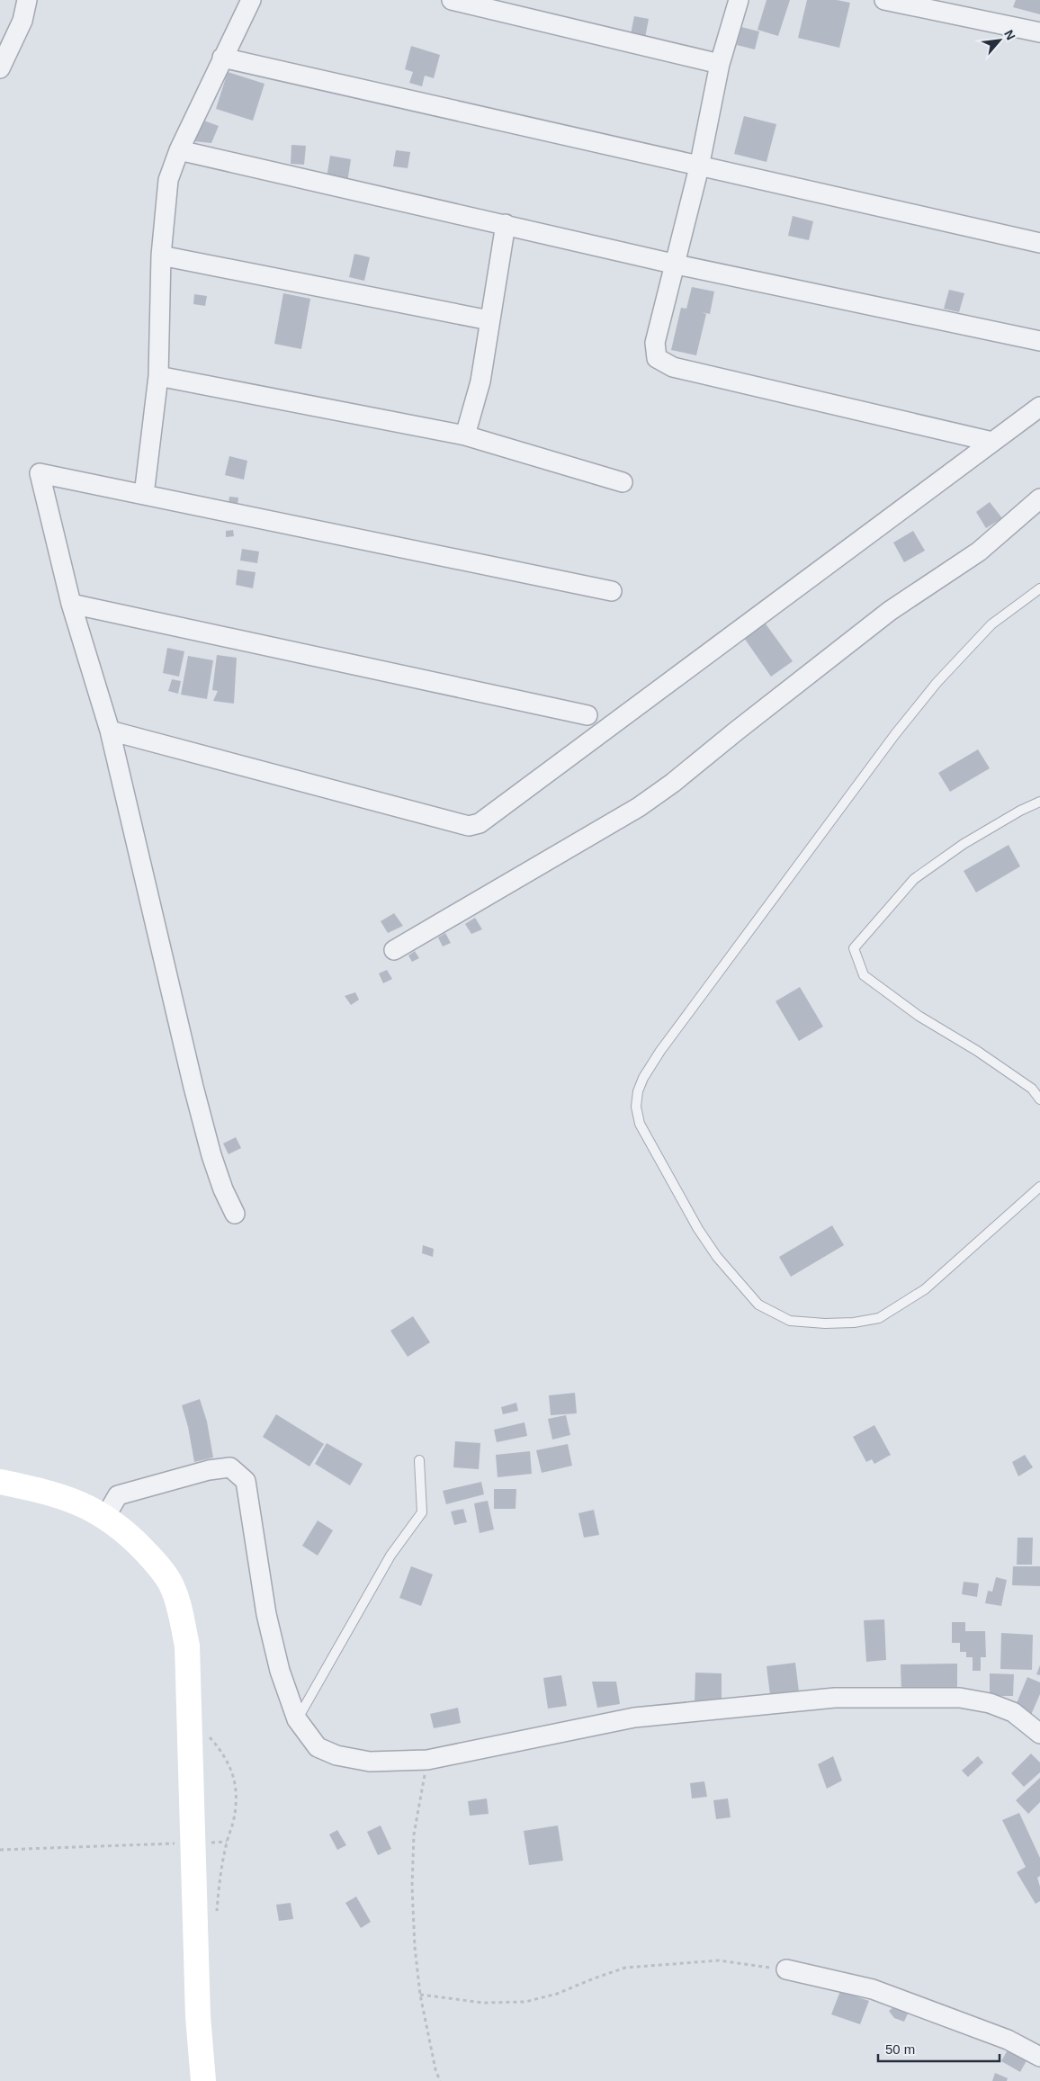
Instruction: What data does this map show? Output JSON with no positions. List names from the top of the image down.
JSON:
{
  "scale_bar": "50 m",
  "north": "top right"
}
